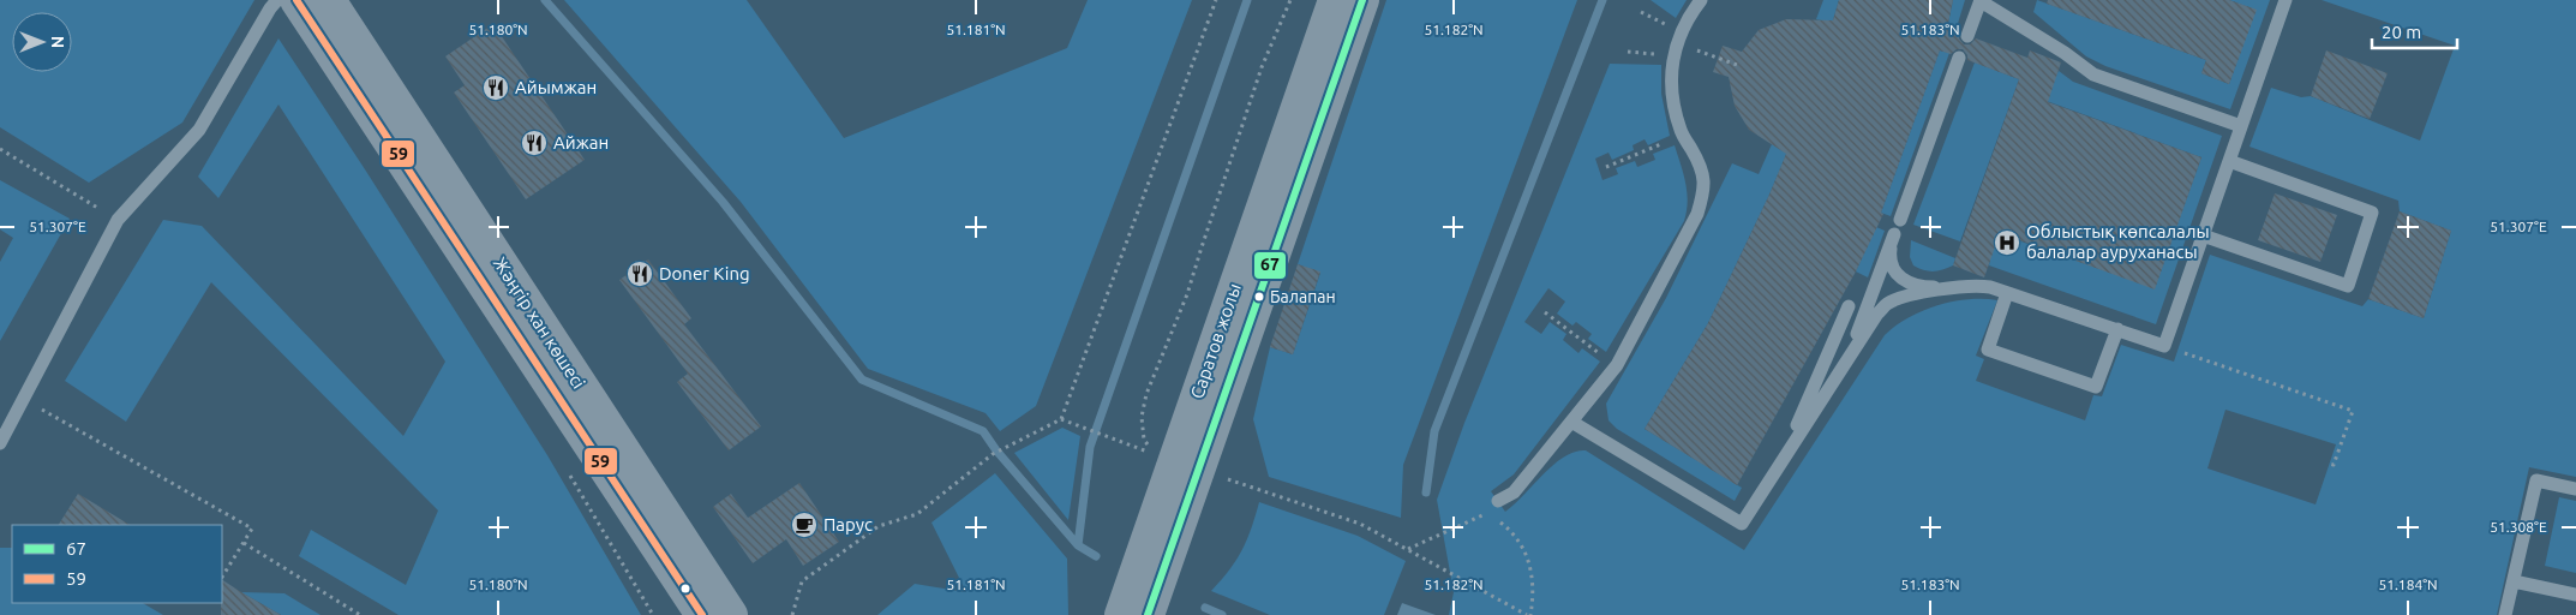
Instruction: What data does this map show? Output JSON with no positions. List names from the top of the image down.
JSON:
{
  "streets": {
    "main road": ["Жәңгір хан көшесі", "Саратов жолы"]
  },
  "places": {
    "restaurant": ["Айымжан", "Айжан", "Doner King"],
    "hospital": ["Облыстық көпсалалы балалар ауруханасы"],
    "other": ["Балапан"],
    "cafe": ["Парус"]
  },
  "lines": ["transit line 67", "transit line 59"],
  "legend": ["67", "59"],
  "scale_bar": "20 m",
  "north": "right",
  "coordinates": [
    "51.180°N",
    "51.181°N",
    "51.182°N",
    "51.183°N",
    "51.307°E",
    "51.308°E",
    "51.184°N"
  ]
}
